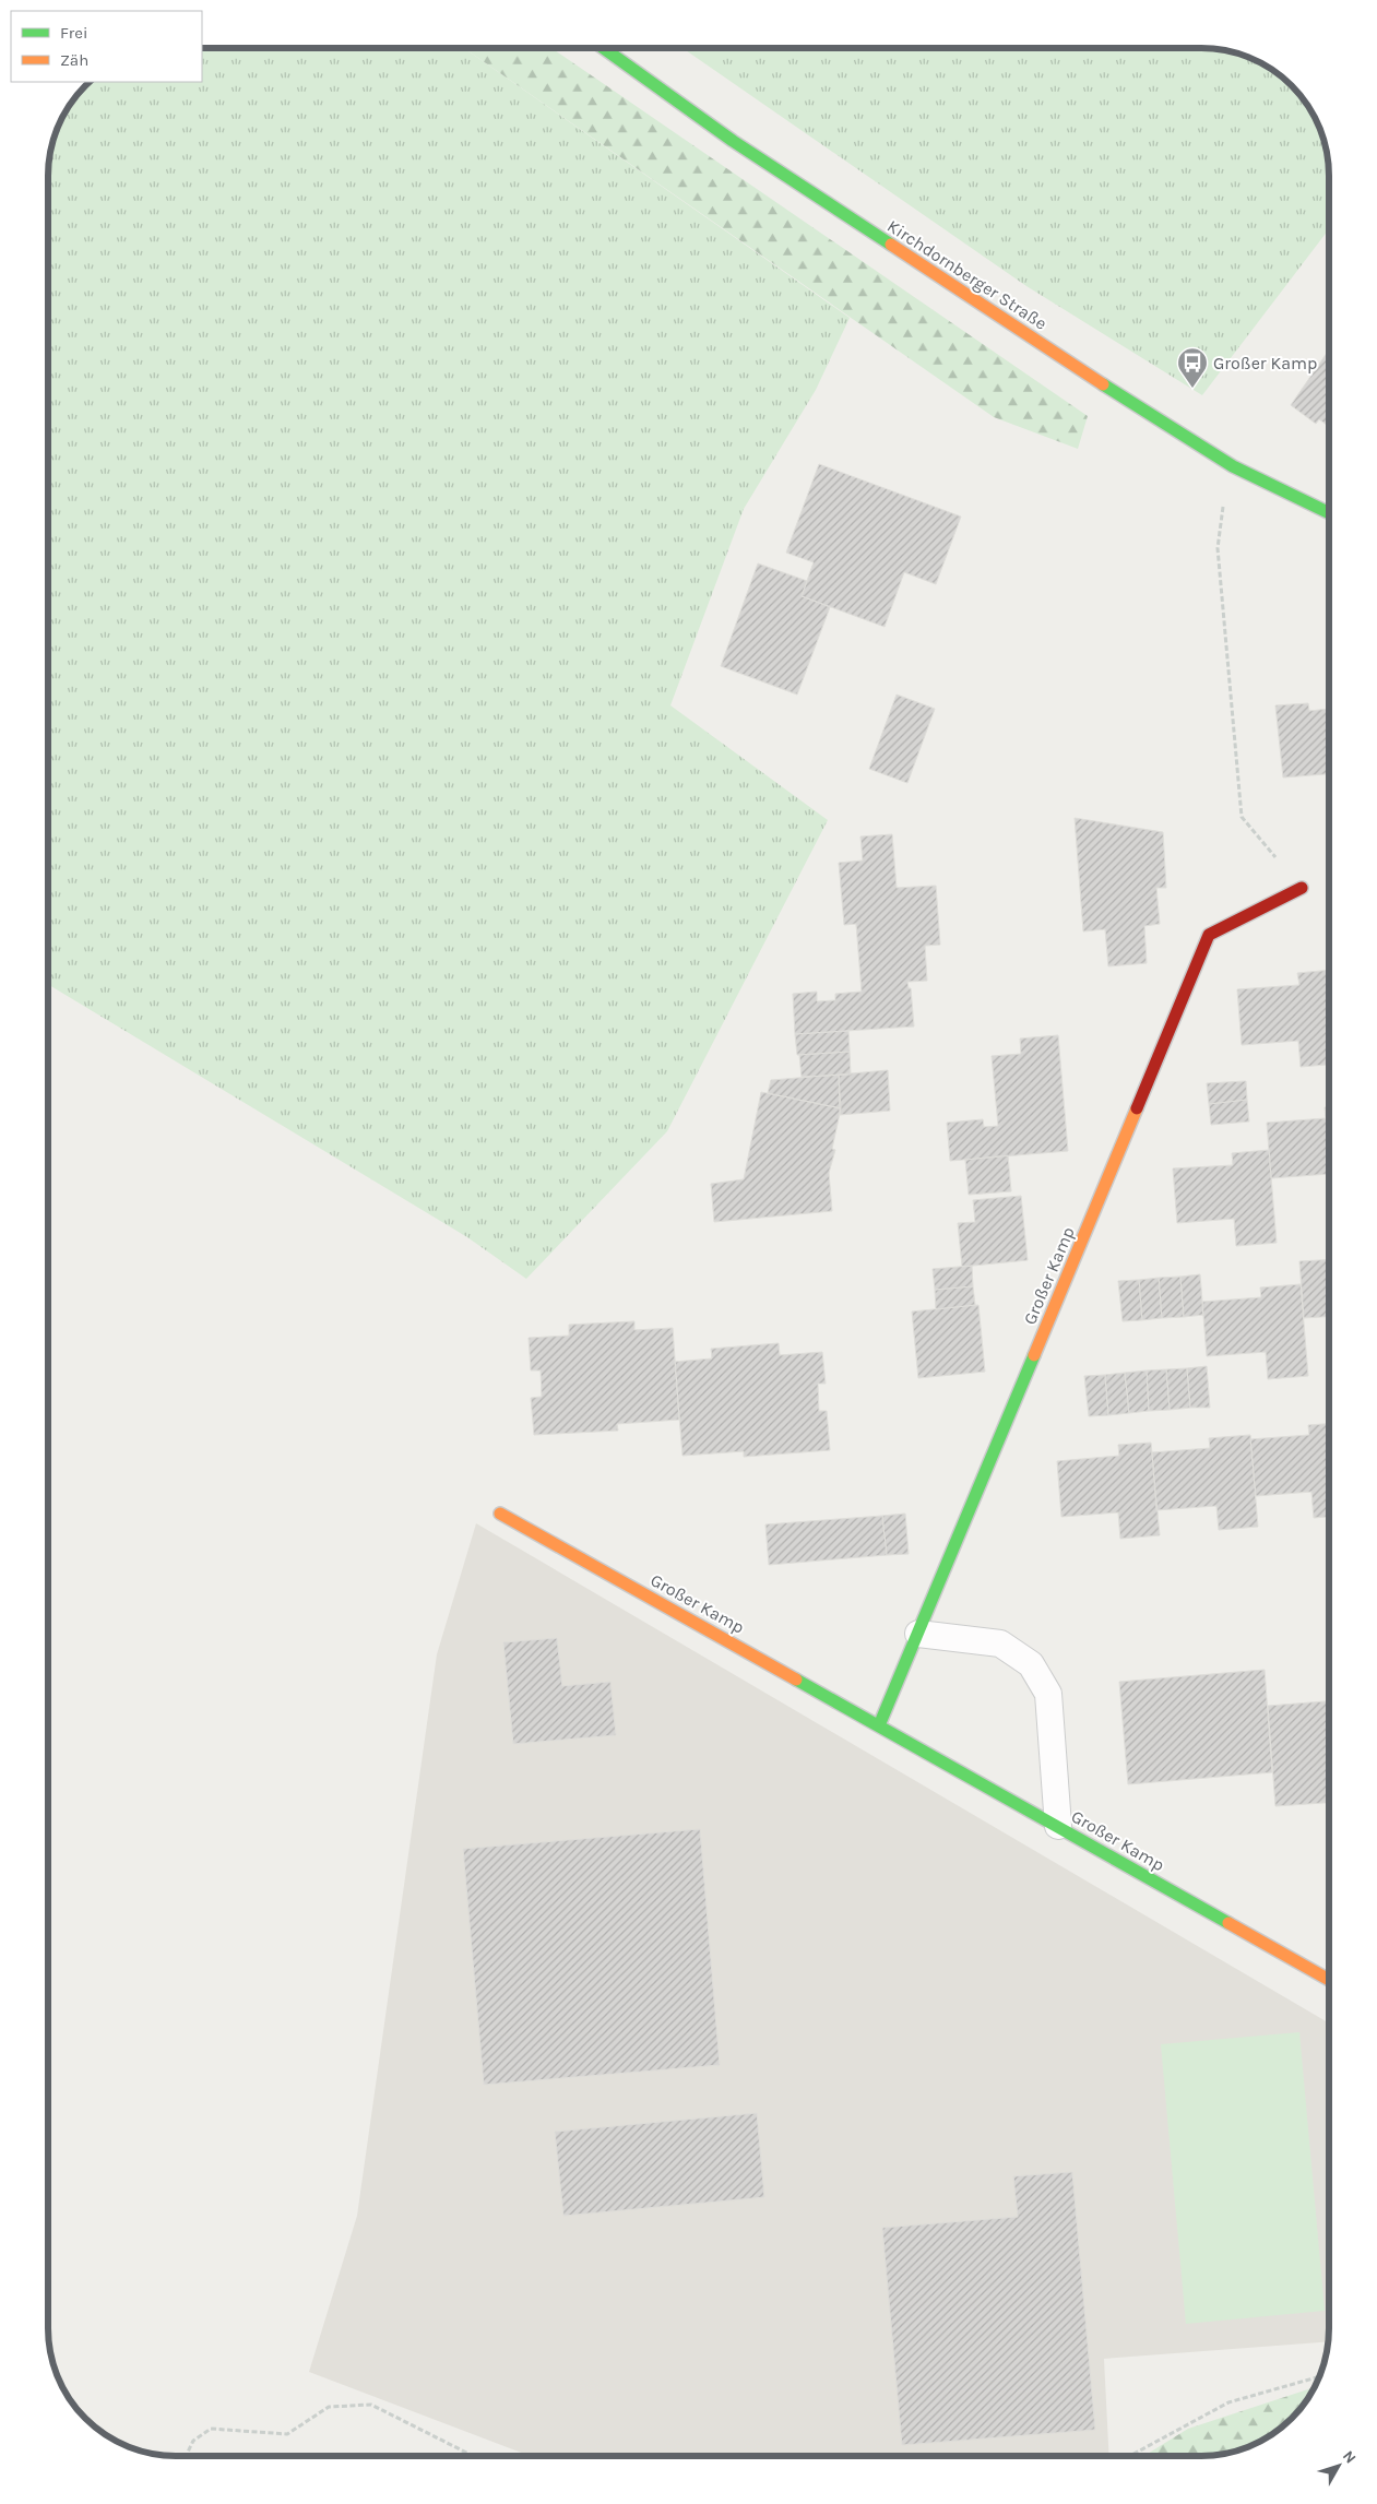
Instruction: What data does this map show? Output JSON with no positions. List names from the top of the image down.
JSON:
{
  "streets": {
    "street": ["Kirchdornberger Straße", "Großer Kamp"]
  },
  "places": {
    "bus stop": ["Großer Kamp"]
  },
  "legend": ["Frei", "Zäh"],
  "north": "top right"
}
